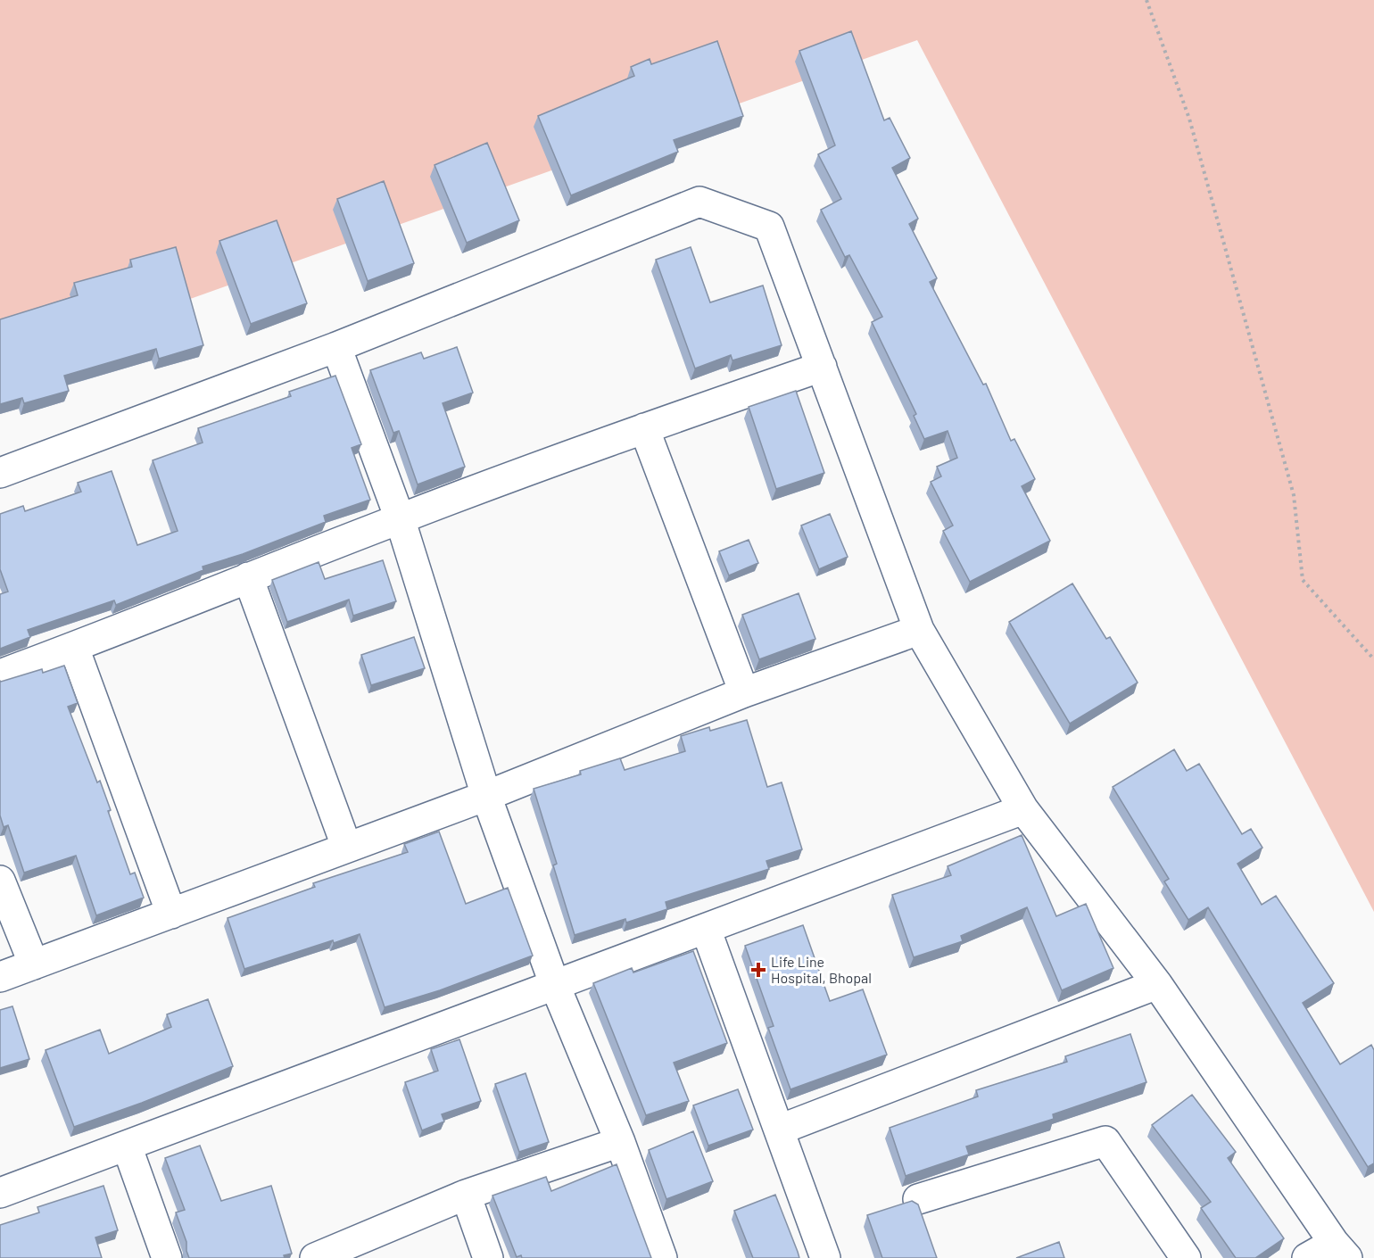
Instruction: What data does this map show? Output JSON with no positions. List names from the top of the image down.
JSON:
{
  "places": {
    "health": ["Life Line Hospital, Bhopal"]
  }
}
